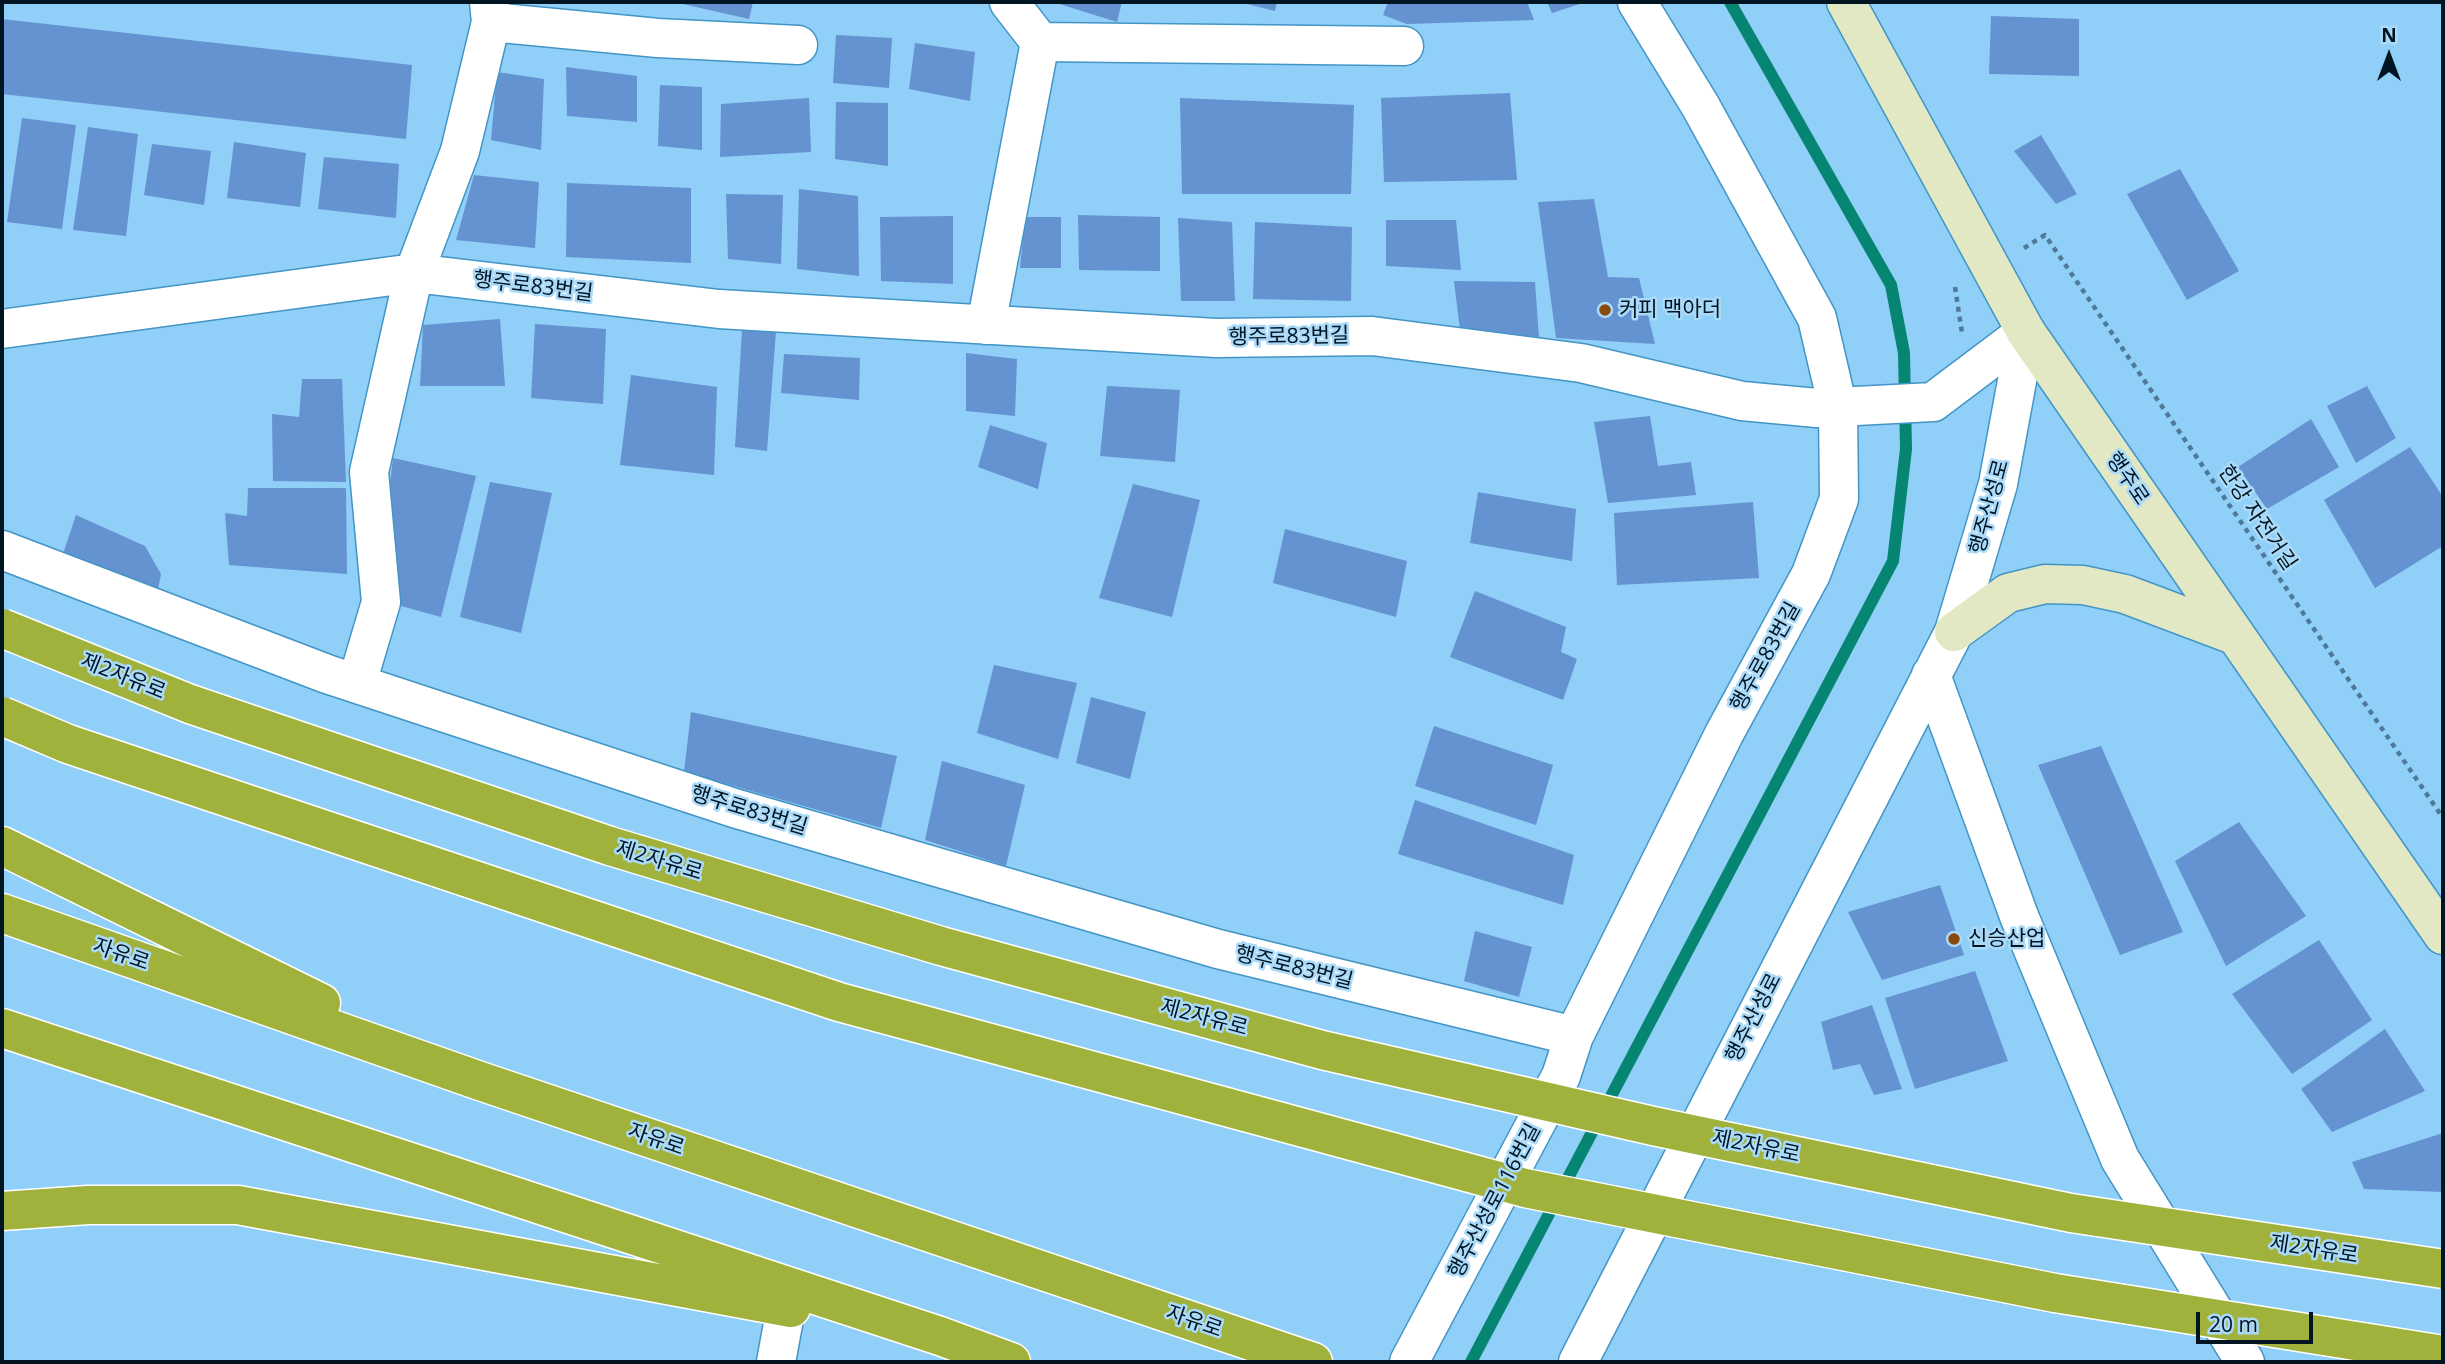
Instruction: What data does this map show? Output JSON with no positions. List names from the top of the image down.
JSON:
{
  "streets": {
    "highway": ["제2자유로", "자유로"],
    "main road": ["행주로"],
    "street": ["행주로83번길", "행주산성로", "행주산성로116번길"],
    "path": ["한강 자전거길"]
  },
  "crossings": [
    ["행주로83번길", "행주산성로116번길"],
    ["행주로", "행주산성로"]
  ],
  "places": ["커피 맥아더", "신승산업"],
  "scale_bar": "20 m",
  "north": "top"
}
